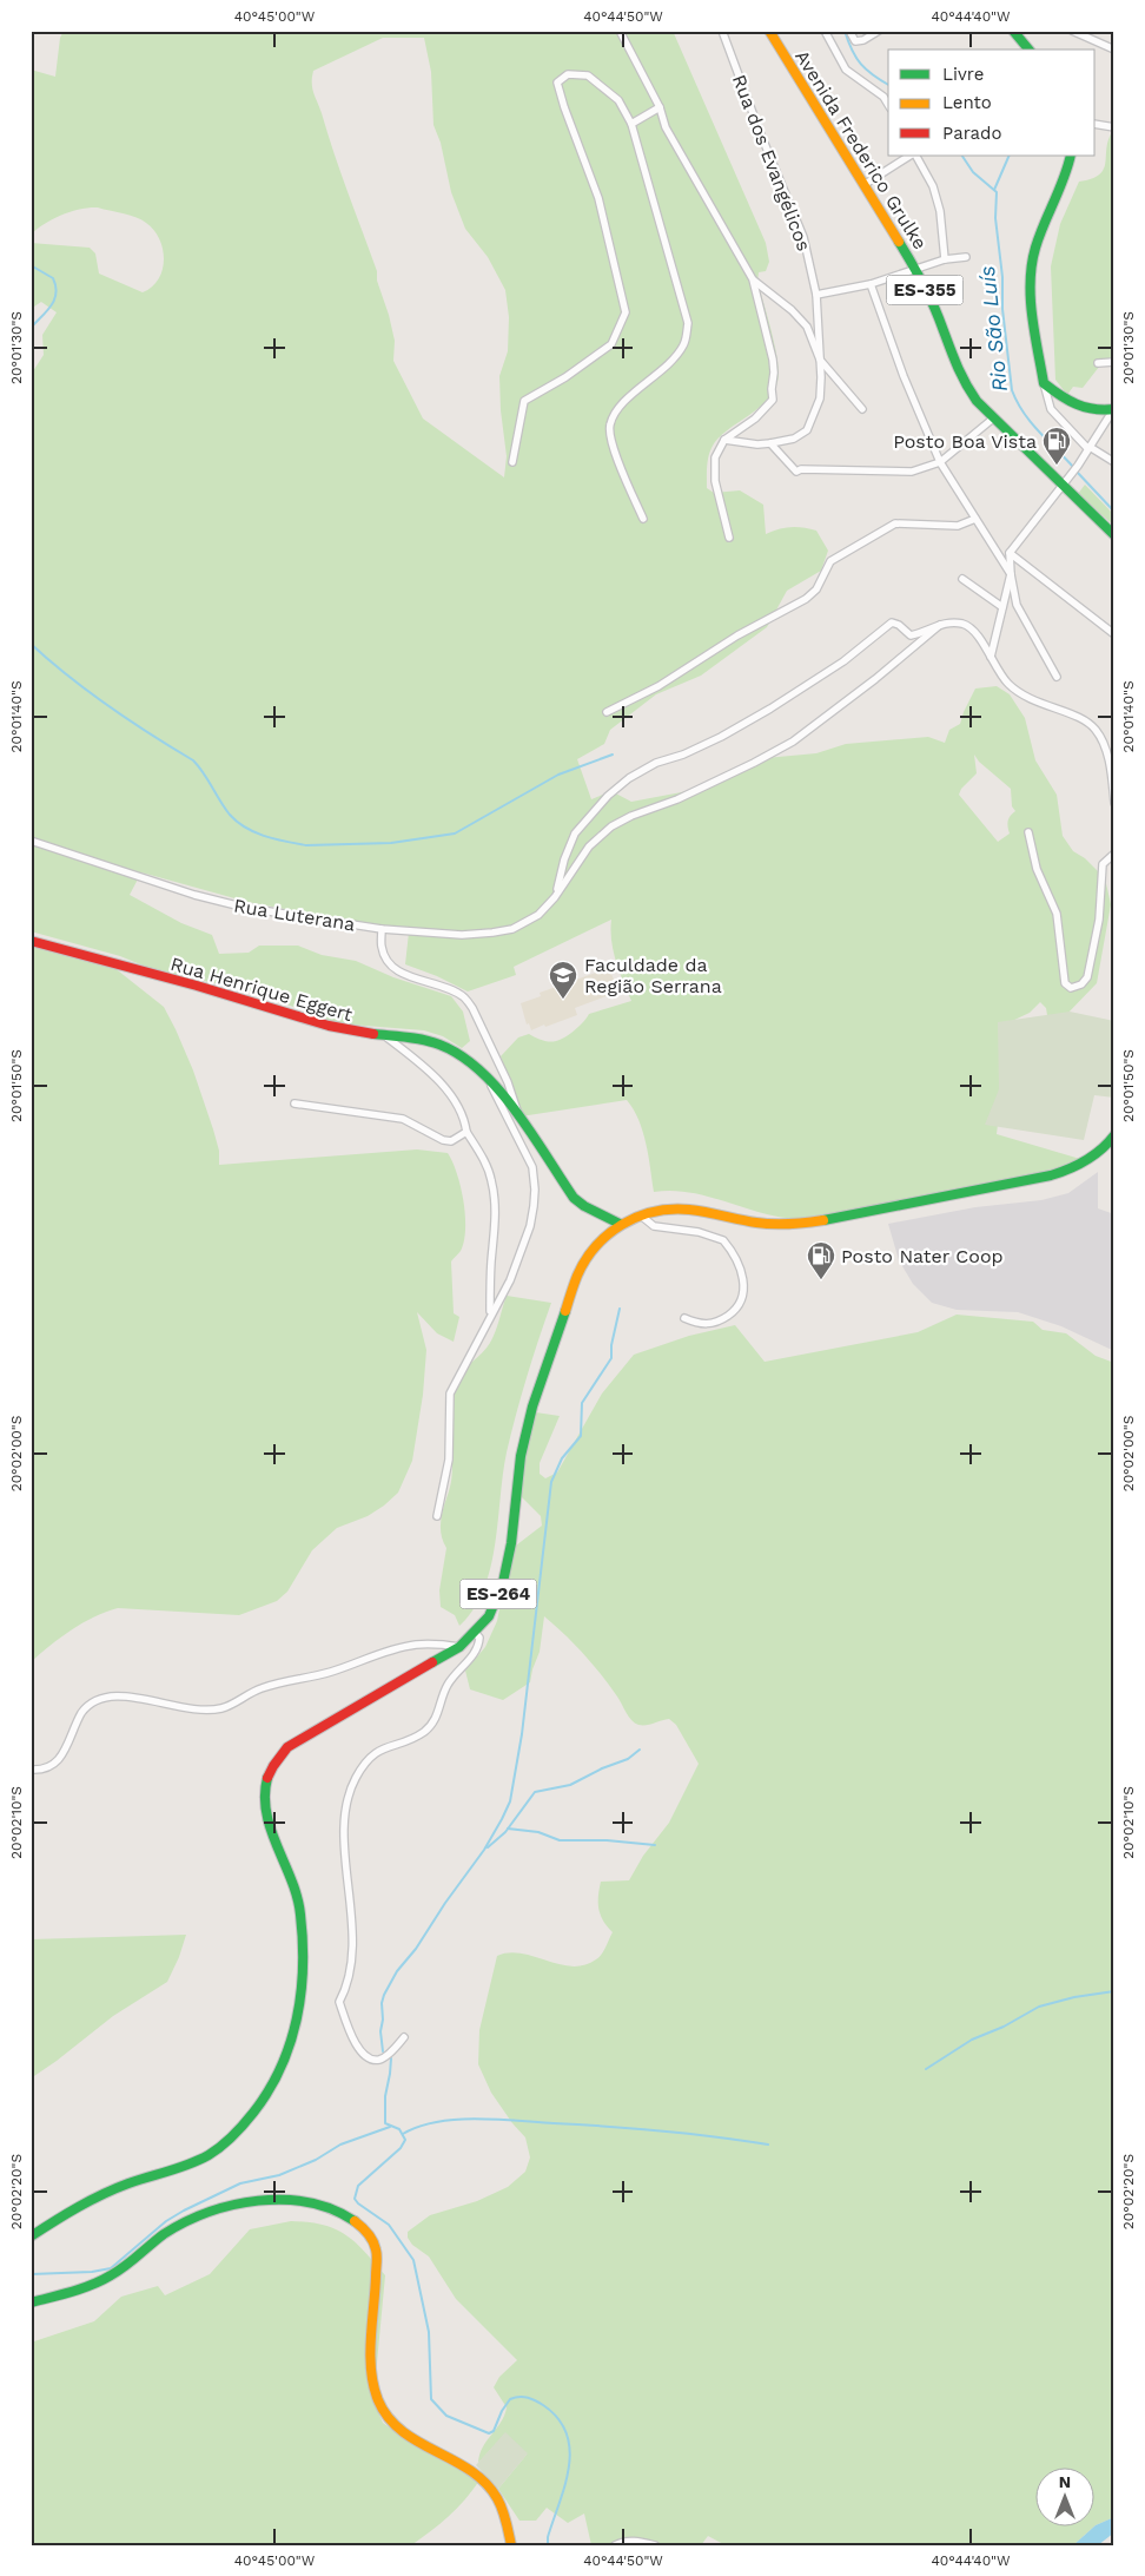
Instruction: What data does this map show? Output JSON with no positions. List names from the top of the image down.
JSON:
{
  "streets": {
    "main road": [
      "Avenida Frederico Grulke",
      "ES-355",
      "Rua Henrique Eggert",
      "ES-264"
    ],
    "street": ["Rua dos Evangélicos", "Rua Luterana"]
  },
  "crossings": [
    ["Rua Henrique Eggert", "ES-264"]
  ],
  "water": ["Rio São Luís"],
  "places": {
    "fuel station": ["Posto Boa Vista", "Posto Nater Coop"],
    "school or university": ["Faculdade da Região Serrana"]
  },
  "legend": ["Livre", "Lento", "Parado"],
  "north": "top",
  "coordinates": [
    "40°45'00\"W",
    "40°44'50\"W",
    "40°44'40\"W",
    "20°01'30\"S",
    "20°01'40\"S",
    "20°01'50\"S",
    "20°02'00\"S",
    "20°02'10\"S",
    "20°02'20\"S"
  ]
}
